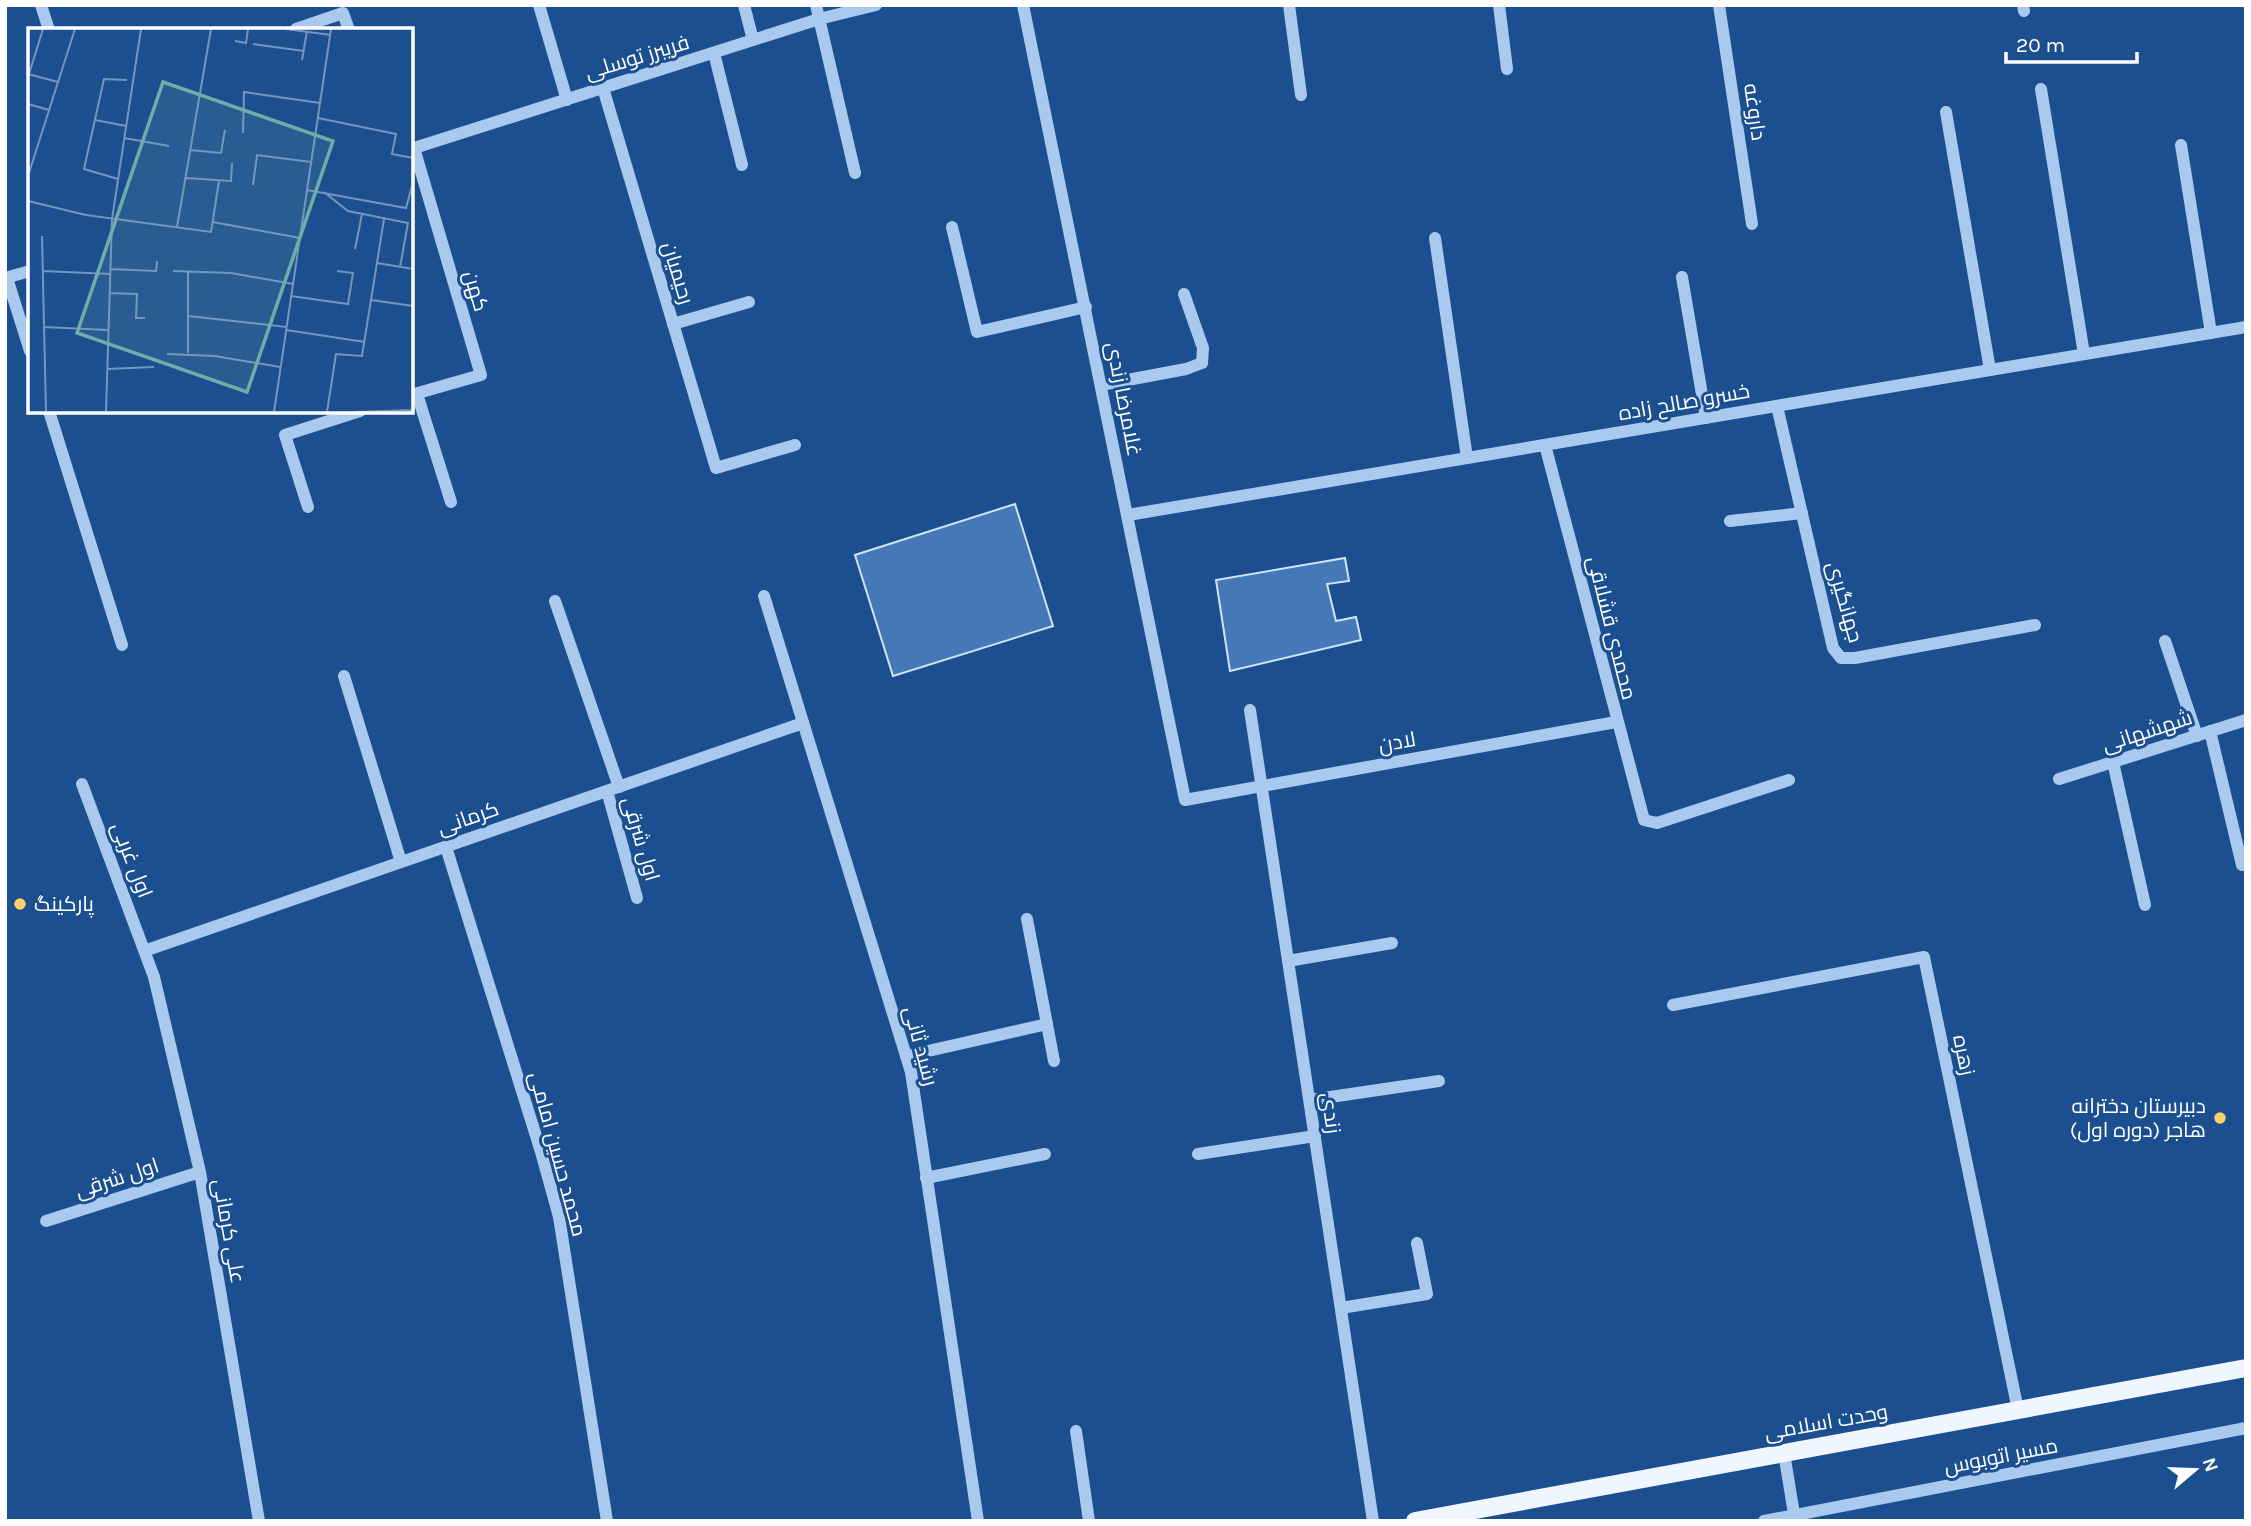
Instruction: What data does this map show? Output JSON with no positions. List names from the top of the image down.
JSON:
{
  "streets": {
    "main road": ["وحدت اسلامی"],
    "street": [
      "فریبرز توسلی",
      "داروغه",
      "رحیمیان",
      "کهن",
      "غلامرضا زندی",
      "خسرو صالح زاده",
      "جهانگیری",
      "محمدی قشلاقی",
      "شهشهانی",
      "لادن",
      "کرمانی",
      "اول شرقی",
      "اول غربی",
      "رشید ثانی",
      "زهره",
      "زندی",
      "محمد حسین امامی",
      "علی کرمانی",
      "مسیر اتوبوس"
    ]
  },
  "crossings": [
    ["فریبرز توسلی", "رحیمیان"],
    ["فریبرز توسلی", "کهن"],
    ["غلامرضا زندی", "خسرو صالح زاده"],
    ["غلامرضا زندی", "لادن"],
    ["خسرو صالح زاده", "جهانگیری"],
    ["خسرو صالح زاده", "محمدی قشلاقی"],
    ["محمدی قشلاقی", "لادن"],
    ["لادن", "زندی"],
    ["کرمانی", "اول شرقی"],
    ["کرمانی", "اول غربی"],
    ["کرمانی", "رشید ثانی"],
    ["کرمانی", "محمد حسین امامی"],
    ["کرمانی", "علی کرمانی"],
    ["اول شرقی", "علی کرمانی"],
    ["اول غربی", "علی کرمانی"],
    ["زهره", "وحدت اسلامی"]
  ],
  "places": ["پارکینگ", "دبیرستان دخترانه هاجر (دوره اول)"],
  "scale_bar": "20 m",
  "north": "right"
}
